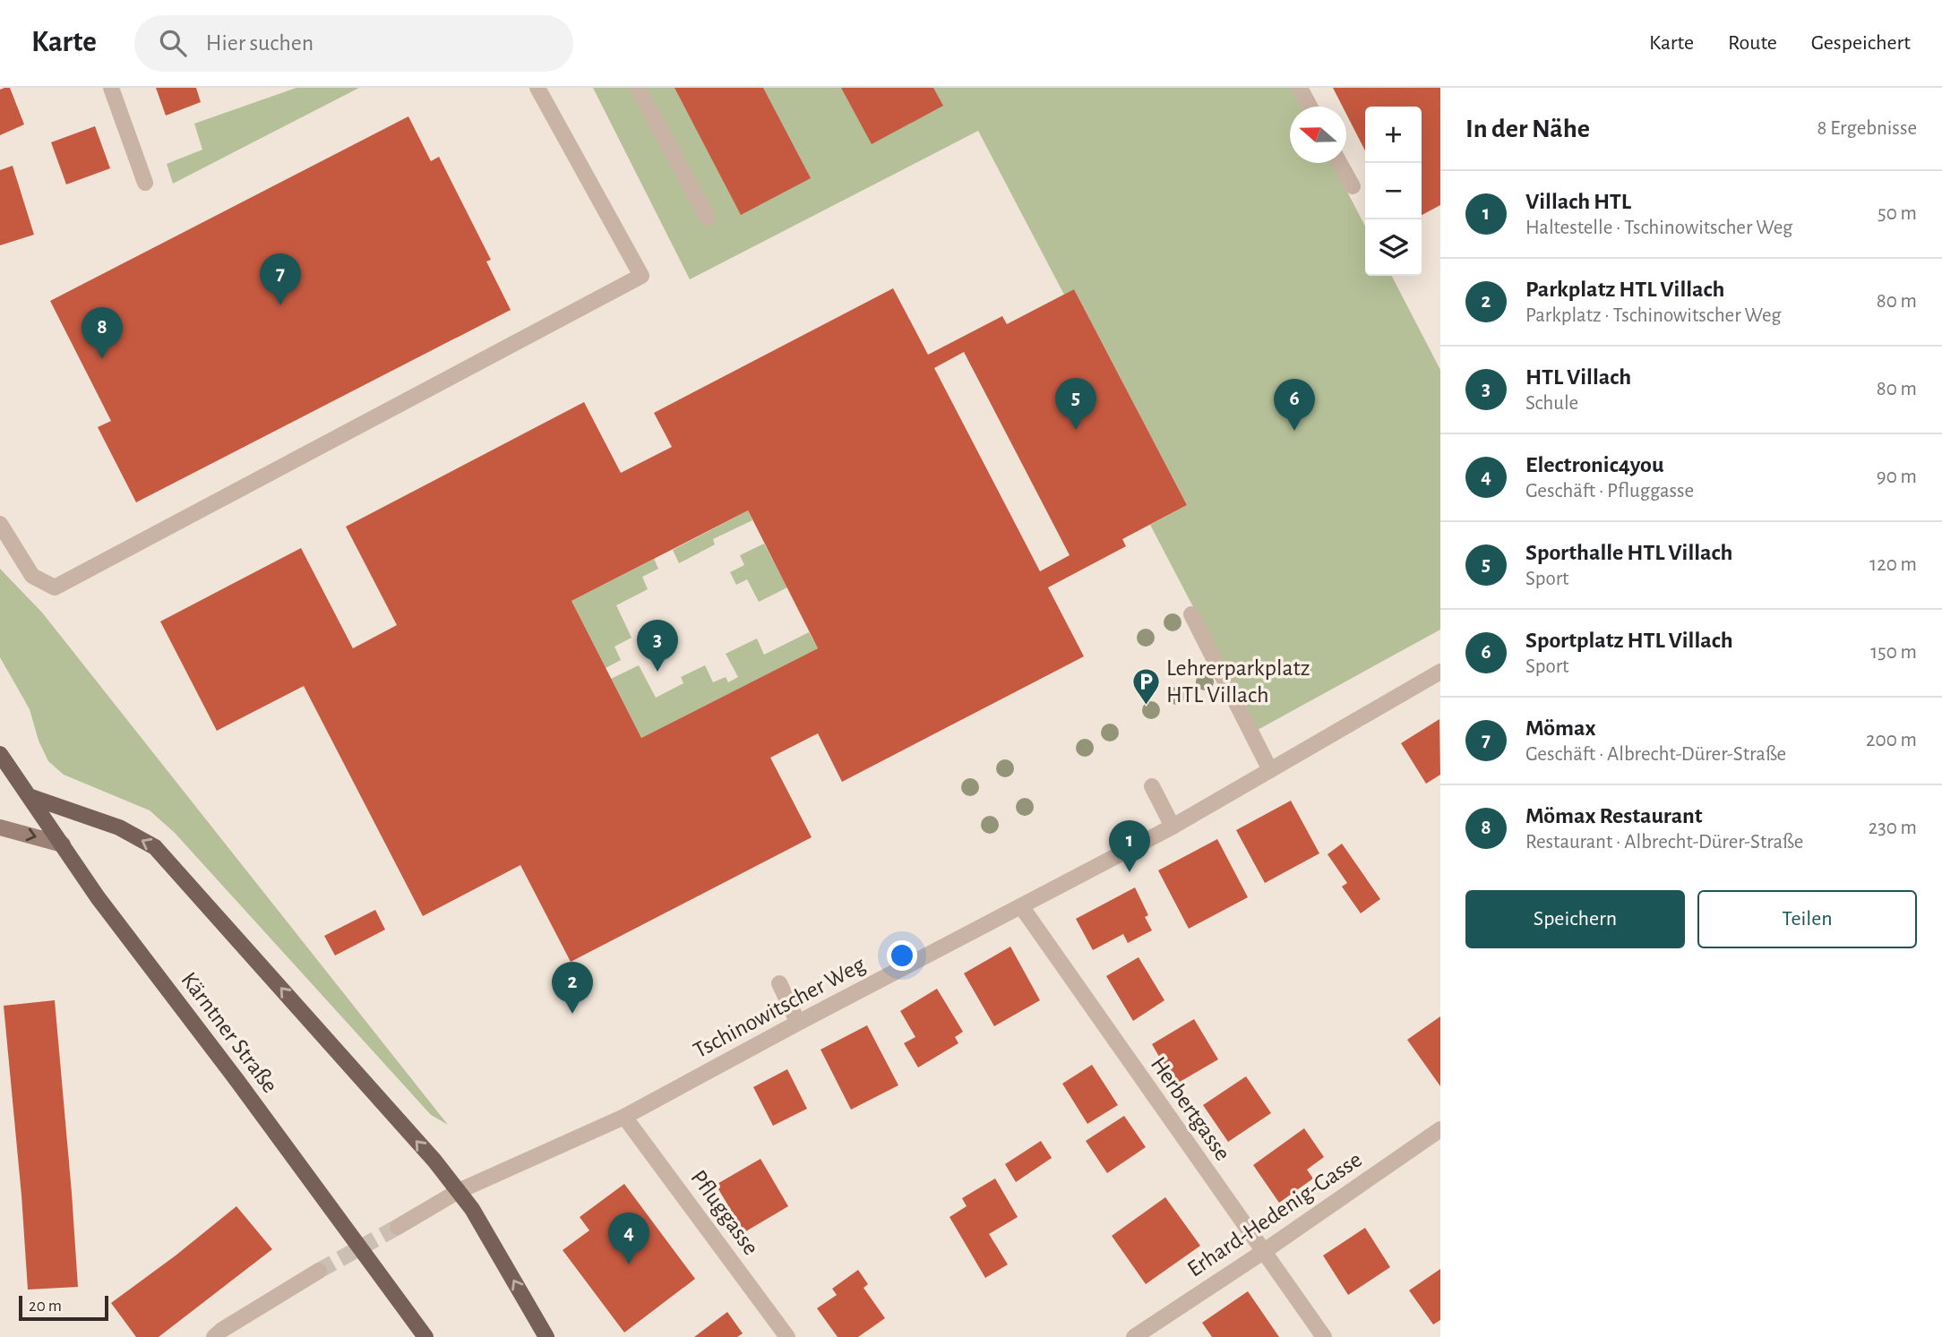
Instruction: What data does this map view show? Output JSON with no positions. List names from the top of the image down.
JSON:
{
  "streets": {
    "main road": ["Kärntner Straße"],
    "street": [
      "Tschinowitscher Weg",
      "Herbertgasse",
      "Pfluggasse",
      "Erhard-Hedenig-Gasse"
    ]
  },
  "crossings": [
    ["Tschinowitscher Weg", "Herbertgasse"],
    ["Tschinowitscher Weg", "Pfluggasse"],
    ["Herbertgasse", "Erhard-Hedenig-Gasse"]
  ],
  "places": {
    "parking": ["Lehrerparkplatz HTL Villach"]
  },
  "scale_bar": "20 m",
  "north": "left",
  "page": {
    "header": "Karte",
    "search": "Hier suchen",
    "nav": ["Karte", "Route", "Gespeichert"],
    "heading": ["In der Nähe", "8 Ergebnisse"],
    "map_buttons": ["+", "−"],
    "list": [
      {
        "mark": "1",
        "name": "Villach HTL",
        "note": "Haltestelle · Tschinowitscher Weg",
        "value": "50 m"
      },
      {
        "mark": "2",
        "name": "Parkplatz HTL Villach",
        "note": "Parkplatz · Tschinowitscher Weg",
        "value": "80 m"
      },
      {
        "mark": "3",
        "name": "HTL Villach",
        "note": "Schule",
        "value": "80 m"
      },
      {
        "mark": "4",
        "name": "Electronic4you",
        "note": "Geschäft · Pfluggasse",
        "value": "90 m"
      },
      {
        "mark": "5",
        "name": "Sporthalle HTL Villach",
        "note": "Sport",
        "value": "120 m"
      },
      {
        "mark": "6",
        "name": "Sportplatz HTL Villach",
        "note": "Sport",
        "value": "150 m"
      },
      {
        "mark": "7",
        "name": "Mömax",
        "note": "Geschäft · Albrecht-Dürer-Straße",
        "value": "200 m"
      },
      {
        "mark": "8",
        "name": "Mömax Restaurant",
        "note": "Restaurant · Albrecht-Dürer-Straße",
        "value": "230 m"
      }
    ],
    "pins": [
      "7",
      "8",
      "5",
      "6",
      "3",
      "1",
      "2",
      "4"
    ],
    "buttons": ["Speichern", "Teilen"],
    "scale": "20 m"
  }
}
